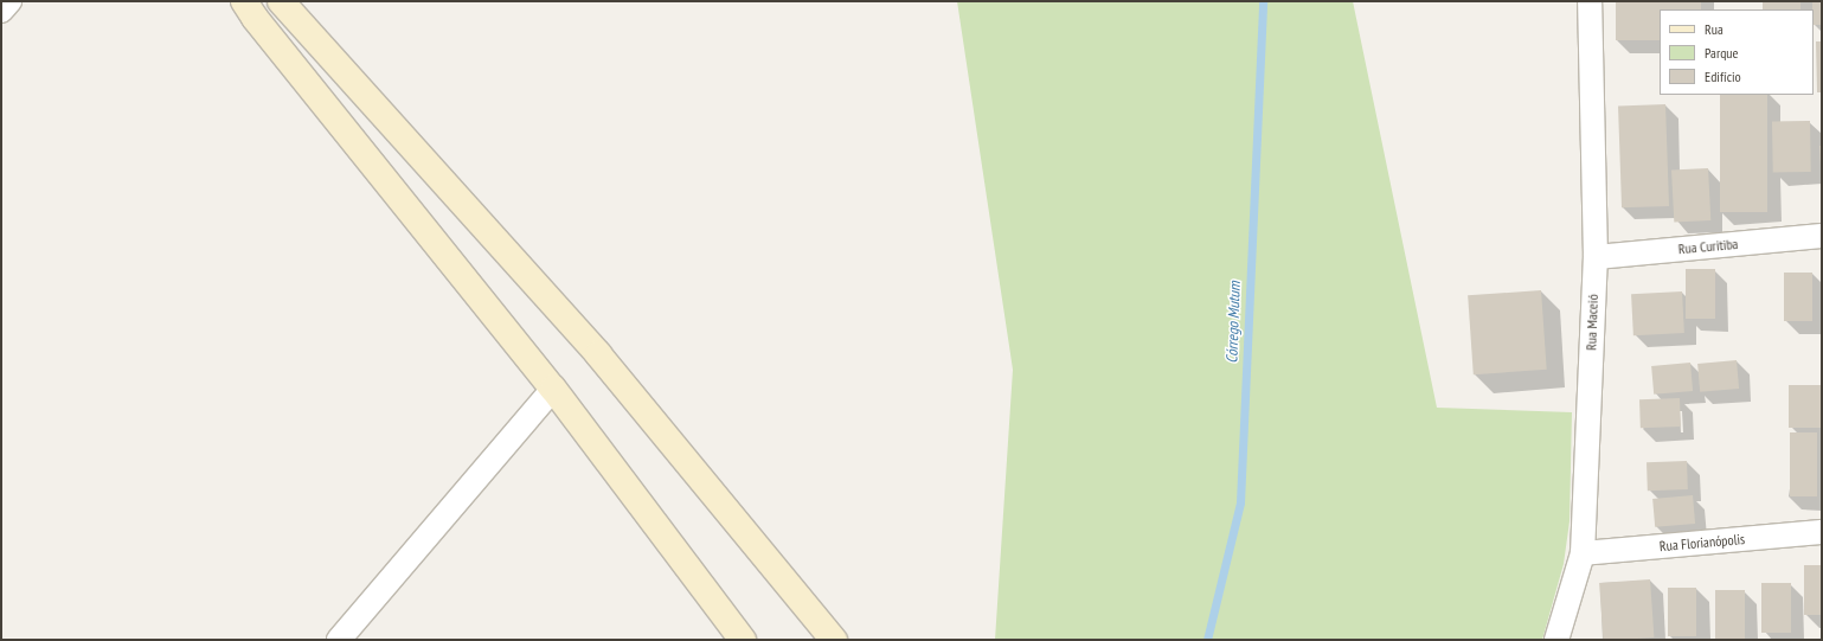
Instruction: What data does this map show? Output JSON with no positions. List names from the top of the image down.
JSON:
{
  "streets": {
    "street": ["Rua Curitiba", "Rua Maceió", "Rua Florianópolis"]
  },
  "crossings": [
    ["Rua Curitiba", "Rua Maceió"],
    ["Rua Maceió", "Rua Florianópolis"]
  ],
  "water": ["Córrego Mutum"],
  "legend": ["Rua", "Parque", "Edifício"]
}
